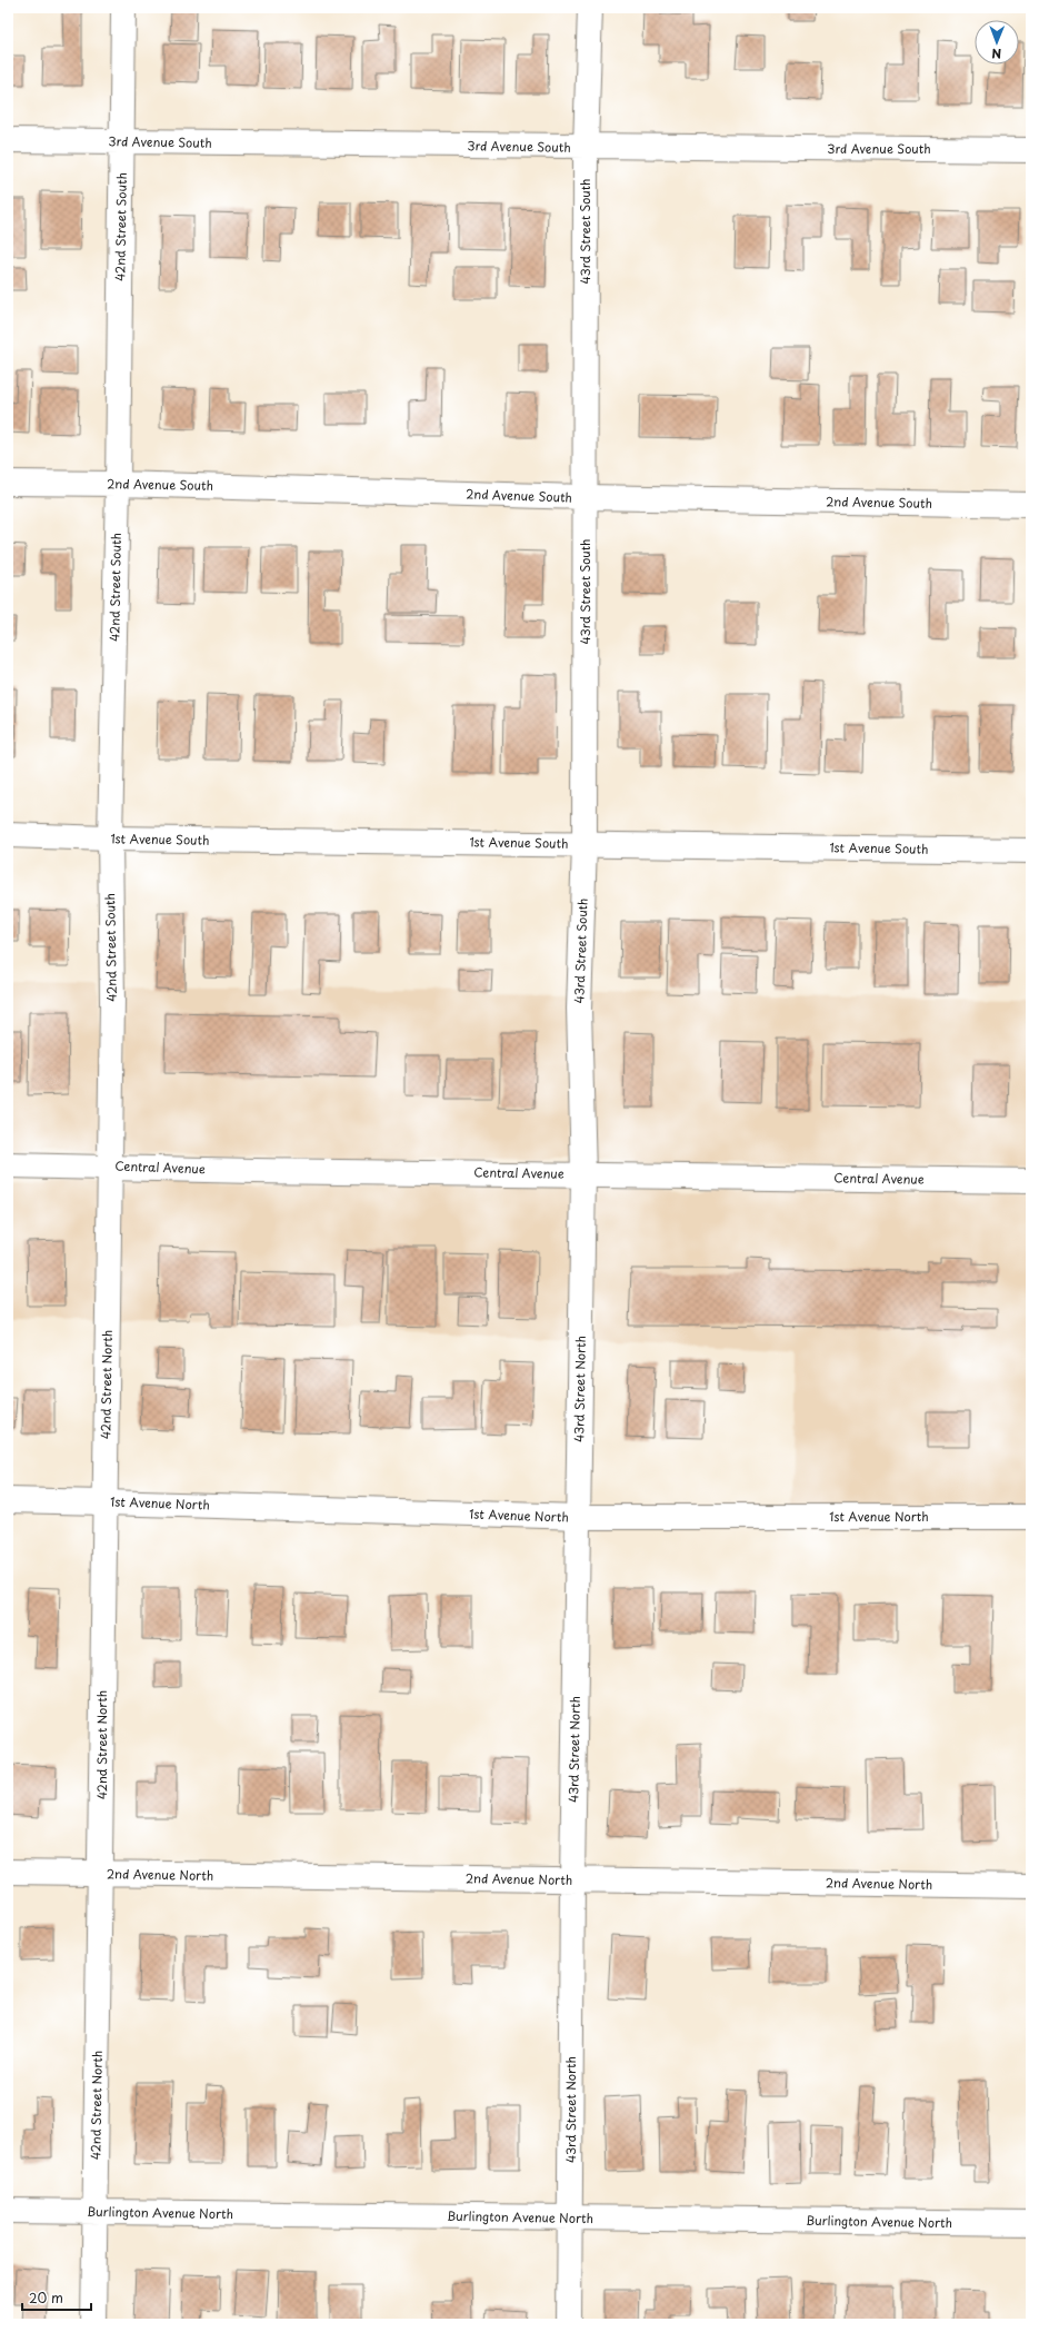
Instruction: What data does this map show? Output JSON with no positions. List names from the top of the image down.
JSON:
{
  "streets": {
    "street": [
      "3rd Avenue South",
      "42nd Street South",
      "43rd Street South",
      "2nd Avenue South",
      "1st Avenue South",
      "Central Avenue",
      "42nd Street North",
      "43rd Street North",
      "1st Avenue North",
      "2nd Avenue North",
      "Burlington Avenue North"
    ]
  },
  "crossings": [
    ["3rd Avenue South", "42nd Street South"],
    ["3rd Avenue South", "43rd Street South"],
    ["42nd Street South", "2nd Avenue South"],
    ["42nd Street South", "1st Avenue South"],
    ["42nd Street South", "Central Avenue"],
    ["42nd Street South", "42nd Street North"],
    ["43rd Street South", "2nd Avenue South"],
    ["43rd Street South", "1st Avenue South"],
    ["43rd Street South", "Central Avenue"],
    ["43rd Street South", "43rd Street North"],
    ["Central Avenue", "42nd Street North"],
    ["Central Avenue", "43rd Street North"],
    ["42nd Street North", "1st Avenue North"],
    ["42nd Street North", "2nd Avenue North"],
    ["42nd Street North", "Burlington Avenue North"],
    ["43rd Street North", "1st Avenue North"],
    ["43rd Street North", "2nd Avenue North"],
    ["43rd Street North", "Burlington Avenue North"]
  ],
  "scale_bar": "20 m",
  "north": "bottom"
}
